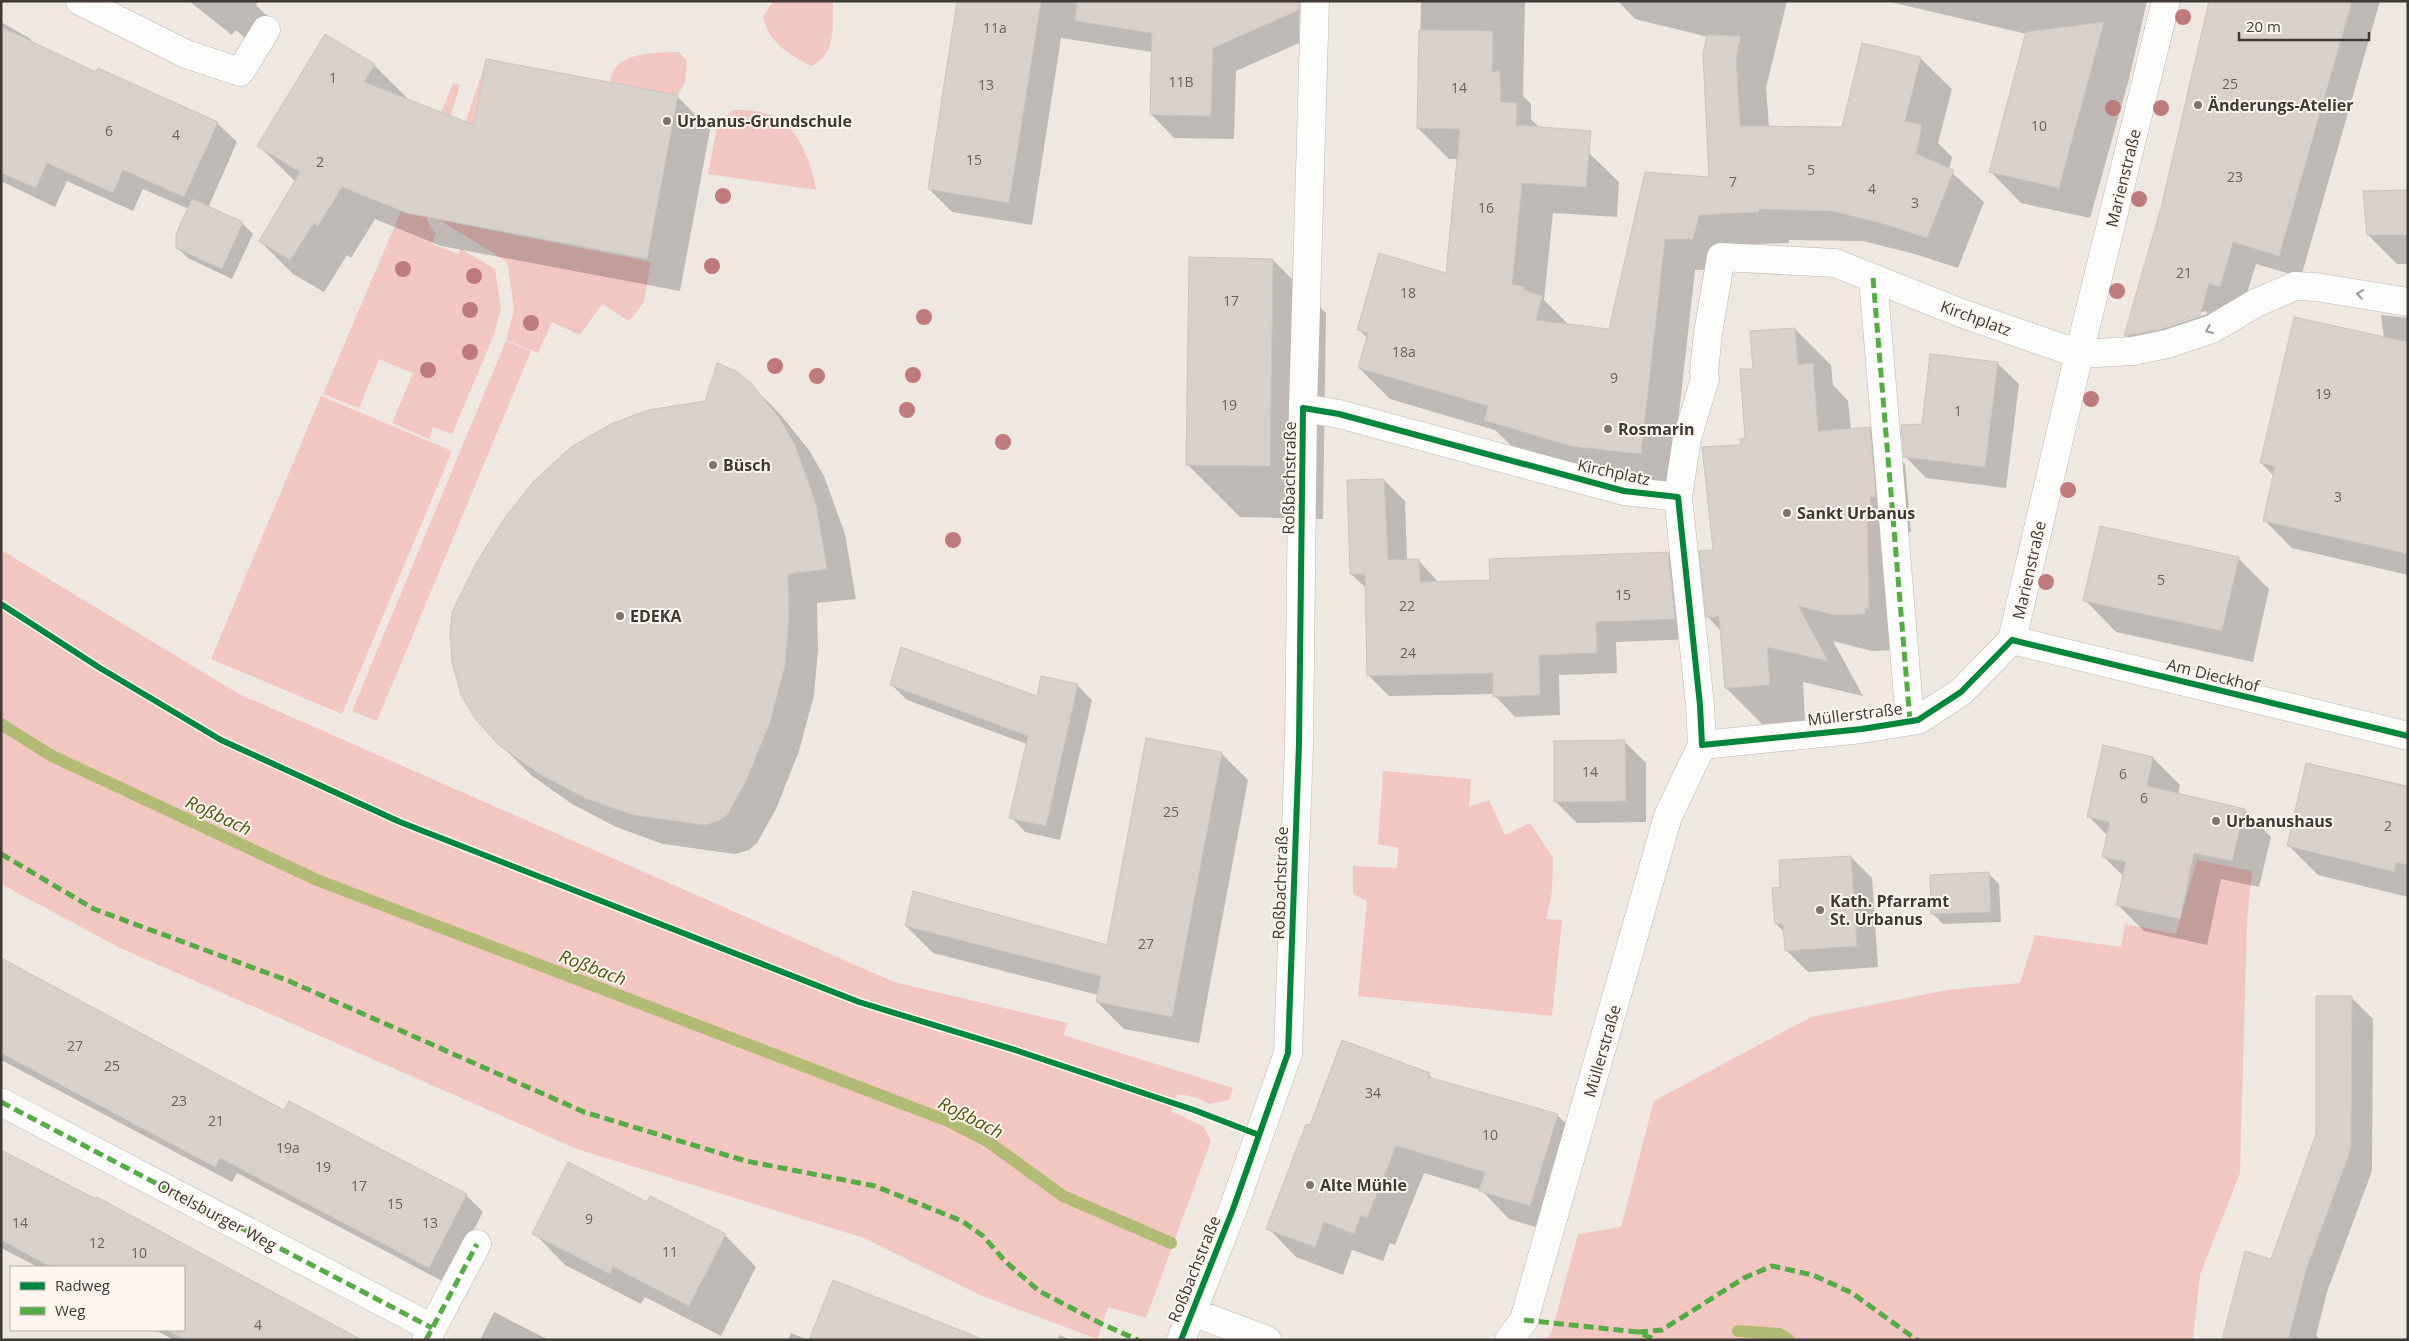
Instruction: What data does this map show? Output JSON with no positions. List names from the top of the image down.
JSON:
{
  "streets": {
    "street": [
      "Marienstraße",
      "Kirchplatz",
      "Roßbachstraße",
      "Am Dieckhof",
      "Müllerstraße",
      "Ortelsburger Weg"
    ]
  },
  "crossings": [
    ["Marienstraße", "Kirchplatz"],
    ["Marienstraße", "Am Dieckhof"],
    ["Marienstraße", "Müllerstraße"],
    ["Kirchplatz", "Roßbachstraße"],
    ["Kirchplatz", "Müllerstraße"],
    ["Am Dieckhof", "Müllerstraße"]
  ],
  "water": ["Roßbach"],
  "places": [
    "Änderungs-Atelier",
    "Urbanus-Grundschule",
    "Rosmarin",
    "Büsch",
    "Sankt Urbanus",
    "EDEKA",
    "Urbanushaus",
    "Kath. Pfarramt St. Urbanus",
    "Alte Mühle"
  ],
  "house_numbers": [
    "11a",
    "1",
    "11B",
    "25",
    "13",
    "14",
    "10",
    "6",
    "4",
    "15",
    "2",
    "5",
    "23",
    "7",
    "4",
    "3",
    "16",
    "21",
    "18",
    "17",
    "18a",
    "9",
    "19",
    "19",
    "1",
    "3",
    "5",
    "15",
    "22",
    "24",
    "14",
    "6",
    "6",
    "25",
    "2",
    "27",
    "27",
    "25",
    "34",
    "23",
    "21",
    "10",
    "19a",
    "19",
    "17",
    "15",
    "9",
    "14",
    "13",
    "12",
    "11",
    "10",
    "4"
  ],
  "legend": ["Radweg", "Weg"],
  "scale_bar": "20 m"
}
